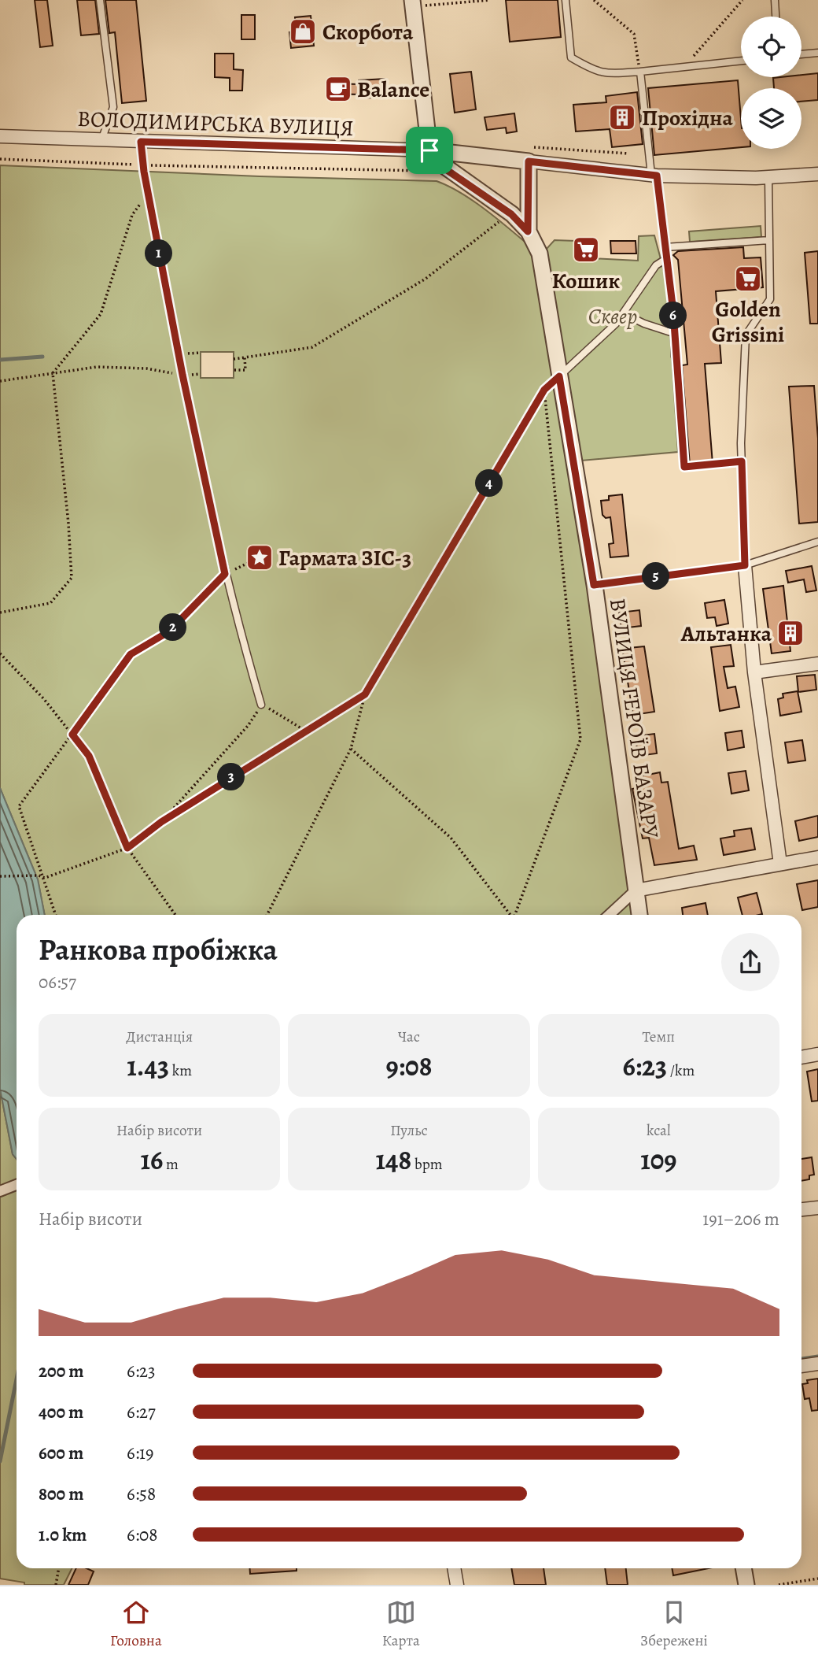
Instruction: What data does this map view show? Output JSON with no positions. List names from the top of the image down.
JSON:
{
  "streets": {
    "street": ["ВОЛОДИМИРСЬКА ВУЛИЦЯ", "ВУЛИЦЯ ГЕРОЇВ БАЗАРУ"]
  },
  "parks": ["Сквер"],
  "places": {
    "shop": ["Скорбота"],
    "cafe": ["Balance"],
    "building": ["Прохідна", "Альтанка"],
    "supermarket": ["Кошик", "Golden Grissini"],
    "place": ["Гармата ЗІС-3"]
  },
  "page": {
    "pins": [
      "1",
      "6",
      "4",
      "5",
      "2",
      "3"
    ],
    "heading": ["Ранкова пробіжка", "06:57"],
    "stats": [
      ["Дистанція", "1.43 km"],
      ["Час", "9:08"],
      ["Темп", "6:23 /km"],
      ["Набір висоти", "16 m"],
      ["Пульс", "148 bpm"],
      ["kcal", "109"]
    ],
    "chart": ["Набір висоти", "191–206 m"],
    "list": [
      {
        "name": "200 m",
        "note": "6:23"
      },
      {
        "name": "400 m",
        "note": "6:27"
      },
      {
        "name": "600 m",
        "note": "6:19"
      },
      {
        "name": "800 m",
        "note": "6:58"
      },
      {
        "name": "1.0 km",
        "note": "6:08"
      }
    ],
    "tabs": ["Головна", "Карта", "Збережені"]
  }
}
